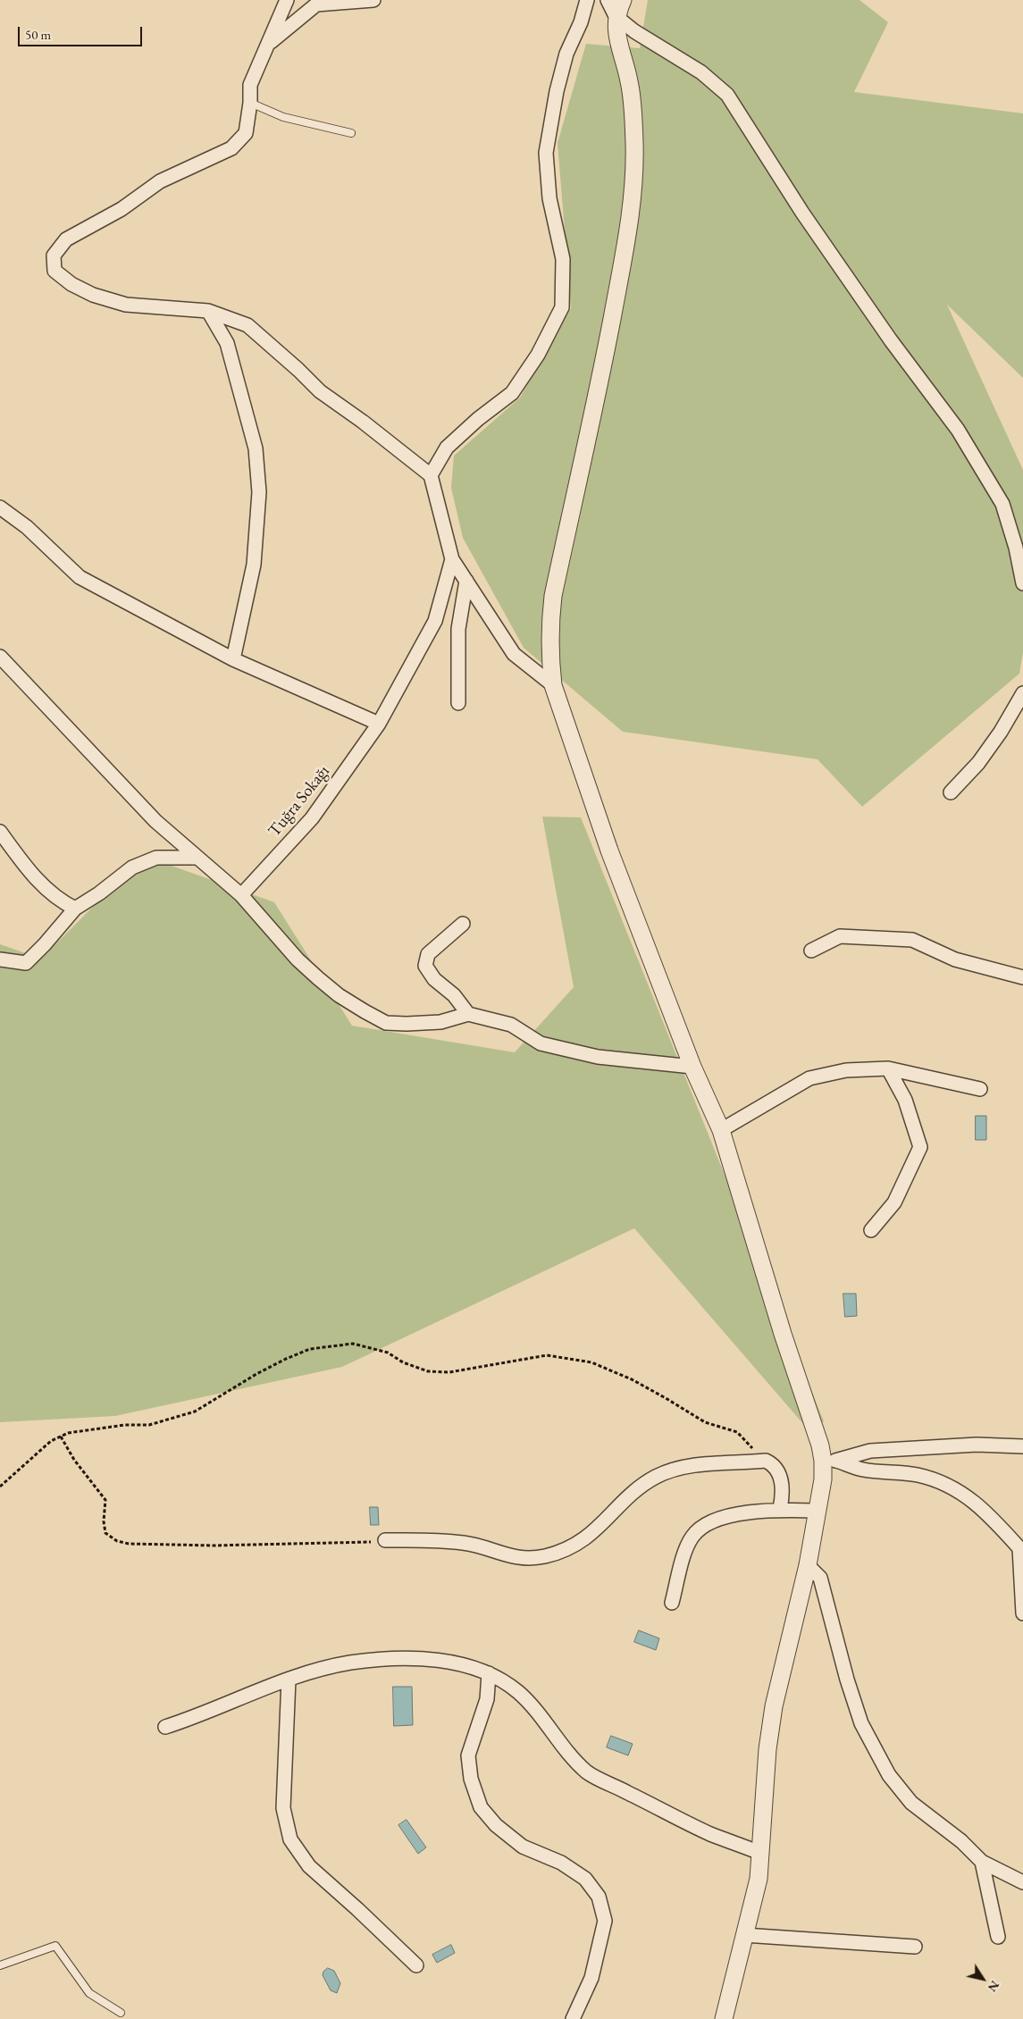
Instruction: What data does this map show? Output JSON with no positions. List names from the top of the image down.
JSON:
{
  "streets": {
    "street": ["Tuğra Sokağı"]
  },
  "scale_bar": "50 m",
  "north": "bottom right"
}
